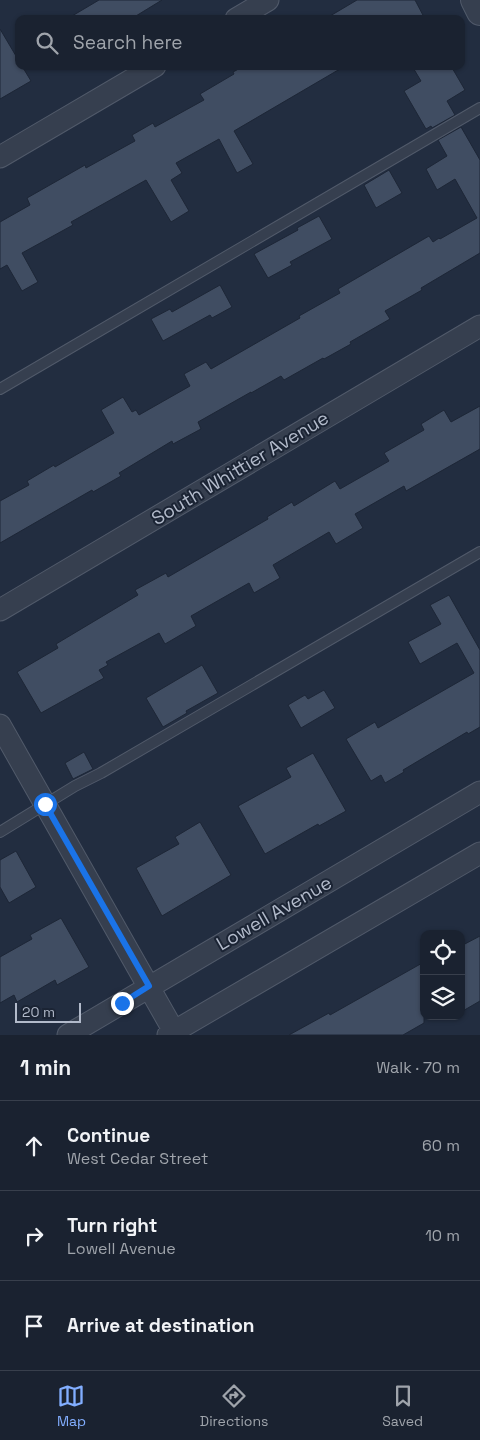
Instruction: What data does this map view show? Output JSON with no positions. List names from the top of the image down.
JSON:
{
  "streets": {
    "street": ["South Whittier Avenue", "Lowell Avenue"]
  },
  "scale_bar": "20 m",
  "page": {
    "search": "Search here",
    "scale": "20 m",
    "heading": ["1 min", "Walk · 70 m"],
    "list": [
      ["Continue", "West Cedar Street", "60 m"],
      ["Turn right", "Lowell Avenue", "10 m"],
      "Arrive at destination"
    ],
    "nav": ["Map", "Directions", "Saved"]
  }
}
